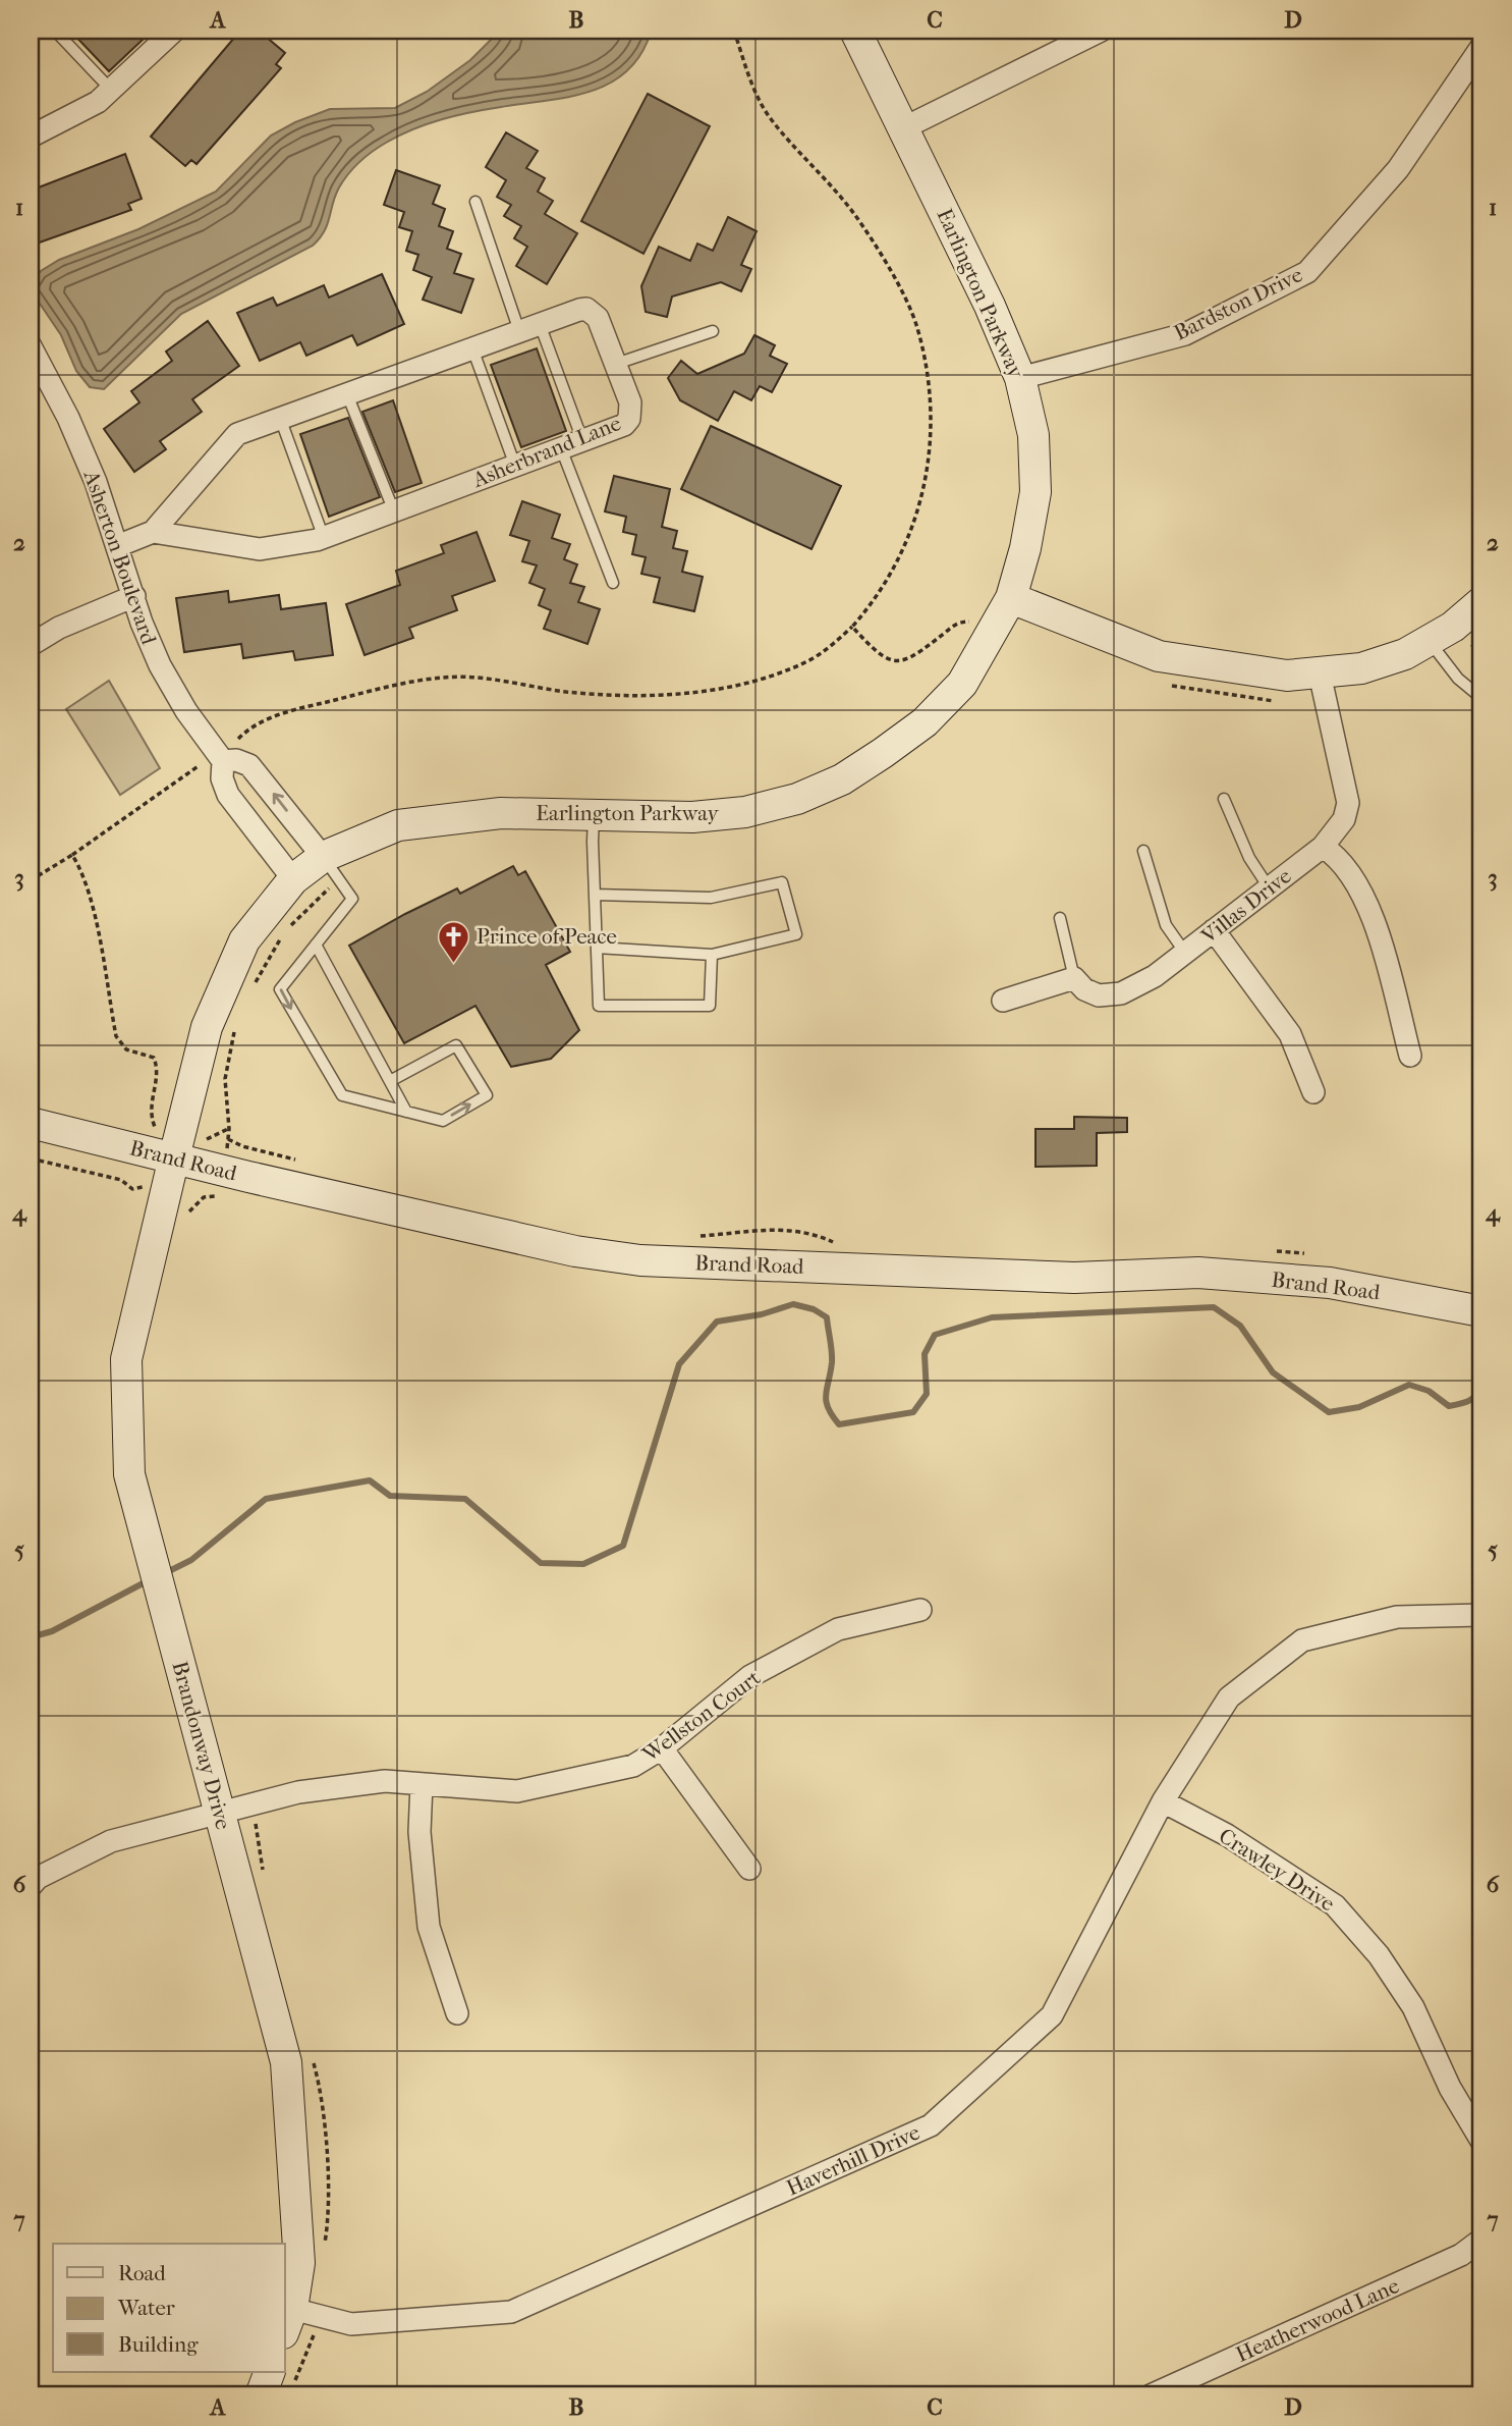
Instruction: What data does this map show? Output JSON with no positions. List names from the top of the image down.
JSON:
{
  "streets": {
    "street": [
      "Earlington Parkway",
      "Bardston Drive",
      "Asherbrand Lane",
      "Asherton Boulevard",
      "Villas Drive",
      "Brand Road",
      "Wellston Court",
      "Brandonway Drive",
      "Crawley Drive",
      "Haverhill Drive",
      "Heatherwood Lane"
    ]
  },
  "crossings": [
    ["Earlington Parkway", "Bardston Drive"],
    ["Earlington Parkway", "Asherton Boulevard"],
    ["Earlington Parkway", "Brand Road"],
    ["Earlington Parkway", "Brandonway Drive"],
    ["Asherbrand Lane", "Asherton Boulevard"],
    ["Brand Road", "Brandonway Drive"],
    ["Wellston Court", "Brandonway Drive"],
    ["Brandonway Drive", "Haverhill Drive"],
    ["Crawley Drive", "Haverhill Drive"]
  ],
  "places": {
    "church": ["Prince of Peace"]
  },
  "legend": ["Road", "Water", "Building"],
  "grid": {
    "columns": [
      "A",
      "B",
      "C",
      "D"
    ],
    "rows": [
      "1",
      "2",
      "3",
      "4",
      "5",
      "6",
      "7"
    ]
  }
}
